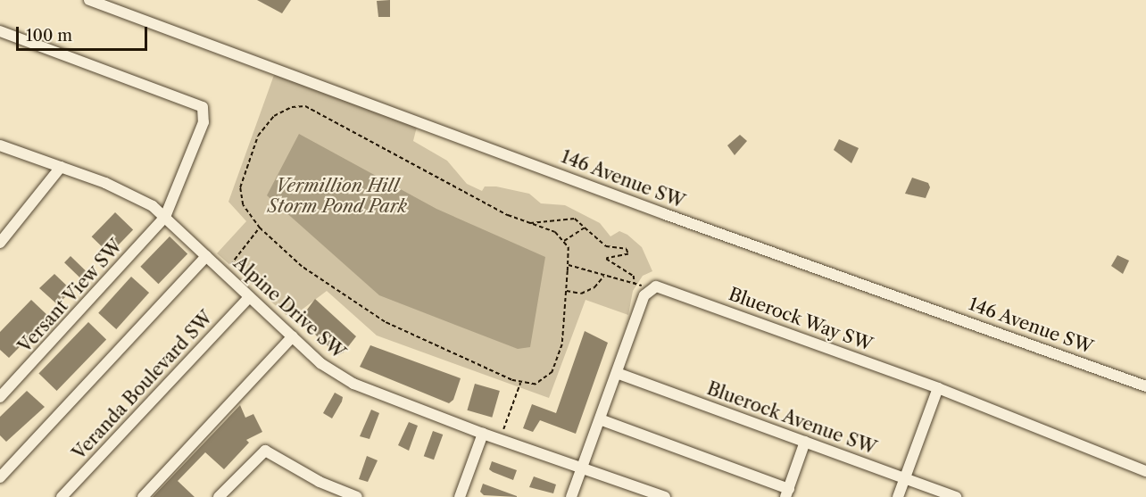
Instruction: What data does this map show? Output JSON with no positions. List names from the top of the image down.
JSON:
{
  "streets": {
    "street": [
      "146 Avenue SW",
      "Versant View SW",
      "Alpine Drive SW",
      "Bluerock Way SW",
      "Veranda Boulevard SW",
      "Bluerock Avenue SW"
    ]
  },
  "crossings": [
    ["Versant View SW", "Alpine Drive SW"],
    ["Alpine Drive SW", "Veranda Boulevard SW"]
  ],
  "parks": ["Vermillion Hill Storm Pond Park"],
  "scale_bar": "100 m"
}
